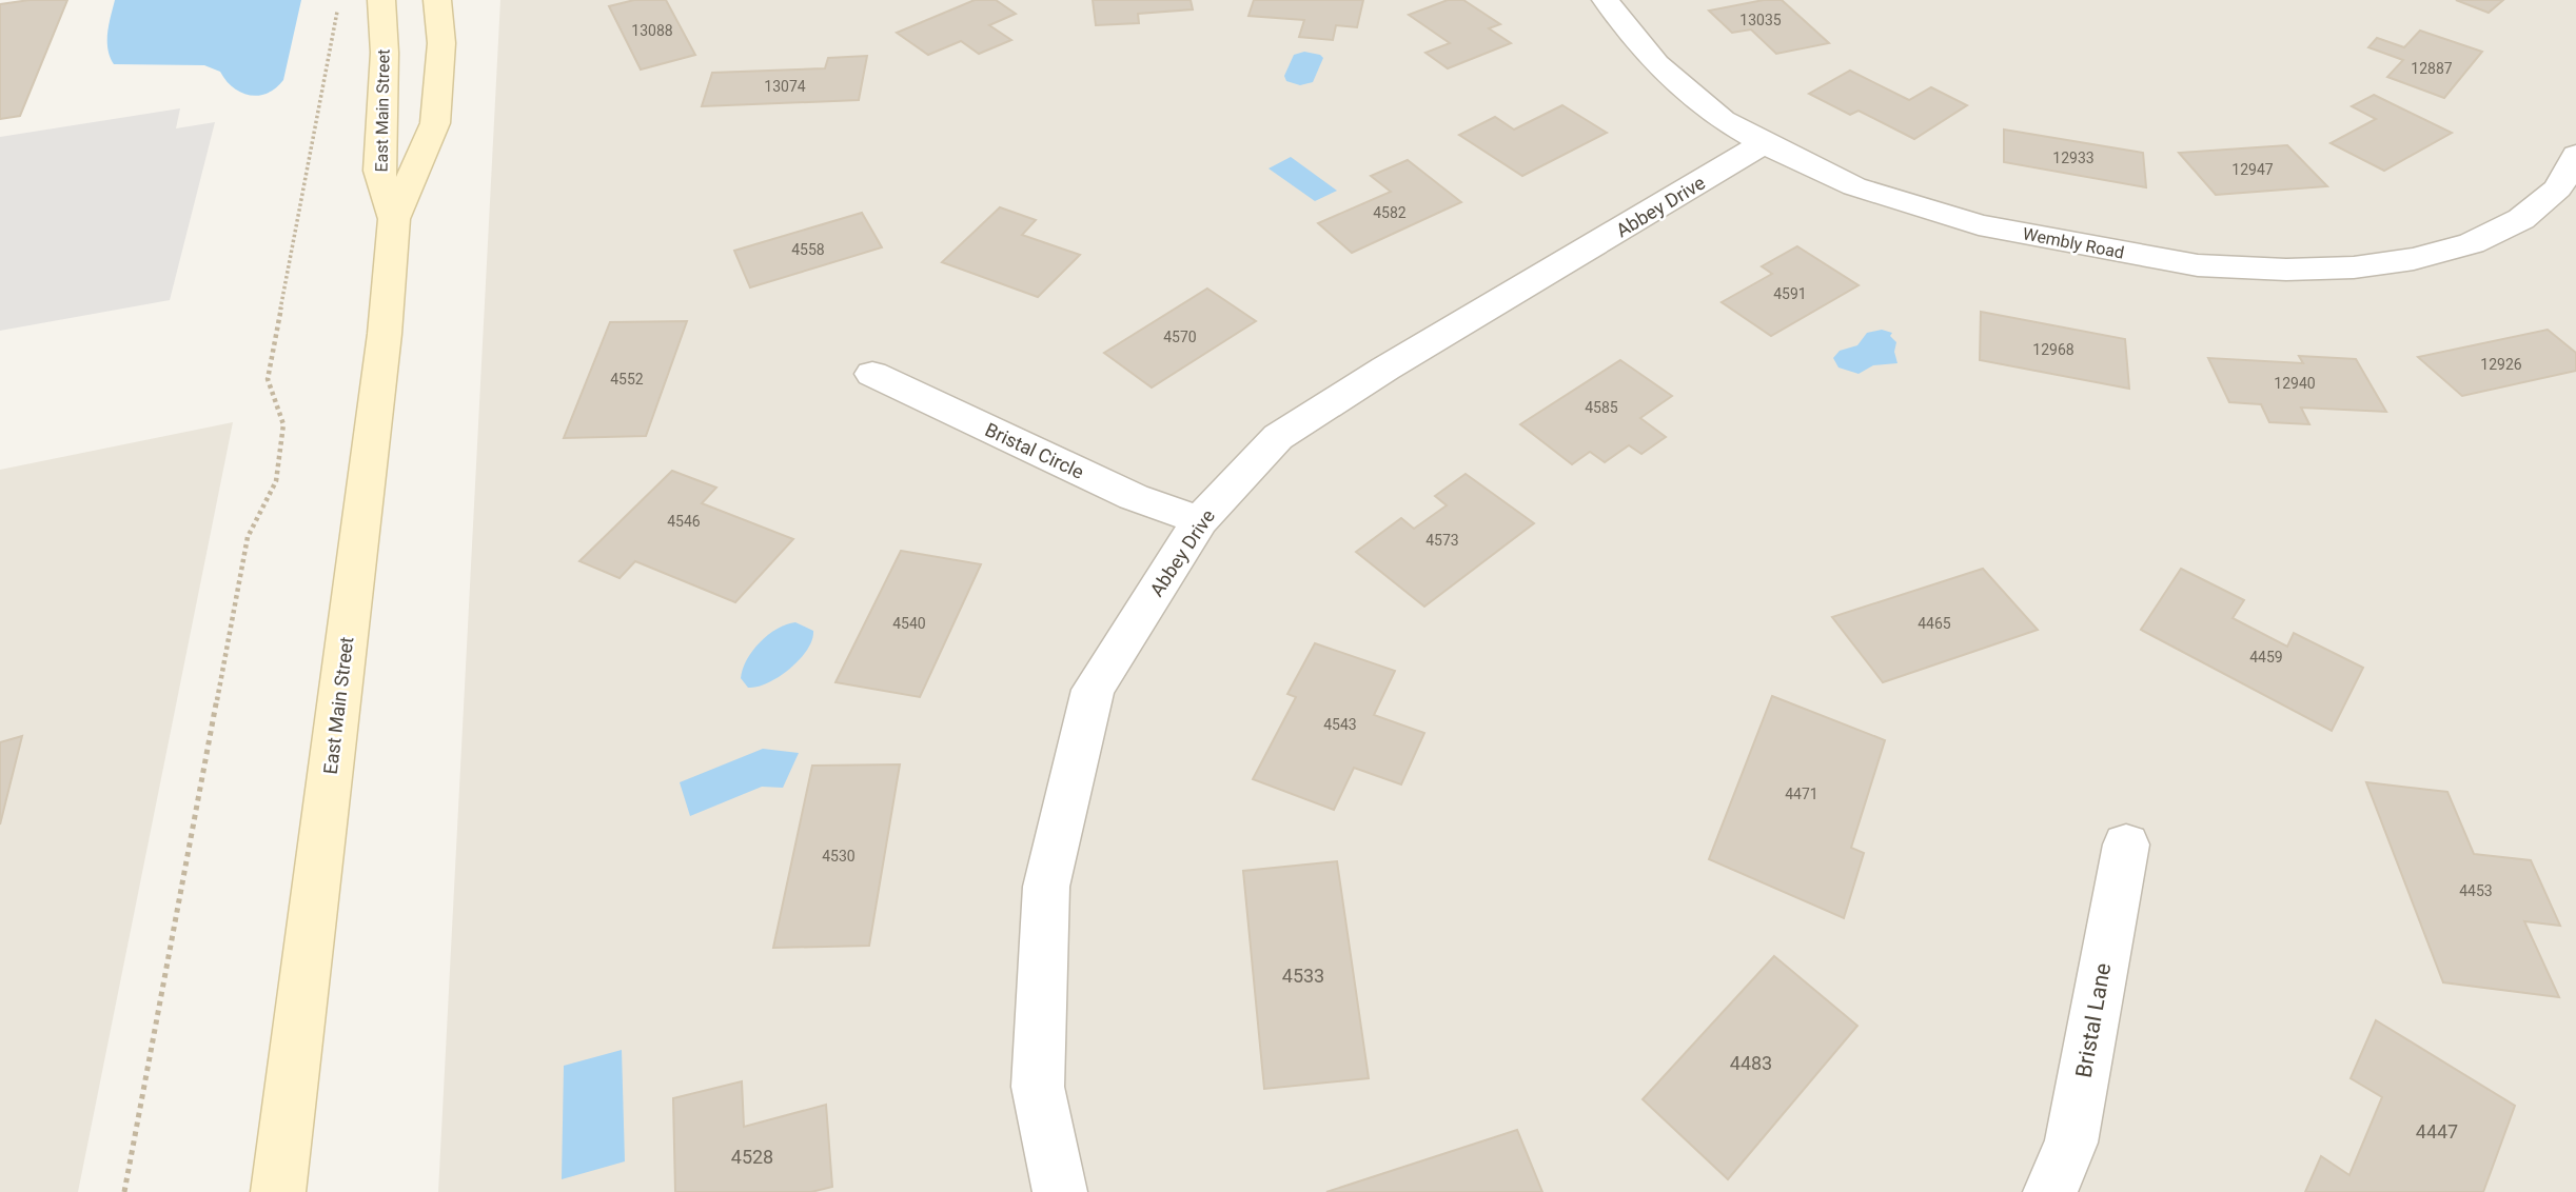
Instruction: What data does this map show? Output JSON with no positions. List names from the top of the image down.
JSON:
{
  "streets": {
    "main road": ["East Main Street"],
    "street": [
      "Abbey Drive",
      "Wembly Road",
      "Bristal Circle",
      "Bristal Lane"
    ]
  },
  "crossings": [
    ["Abbey Drive", "Wembly Road"],
    ["Abbey Drive", "Bristal Circle"]
  ],
  "house_numbers": [
    "13035",
    "13088",
    "12887",
    "13074",
    "12933",
    "12947",
    "4582",
    "4558",
    "4591",
    "4570",
    "12968",
    "12926",
    "4552",
    "12940",
    "4585",
    "4546",
    "4573",
    "4540",
    "4465",
    "4459",
    "4543",
    "4471",
    "4530",
    "4453",
    "4533",
    "4483",
    "4447",
    "4528"
  ]
}
